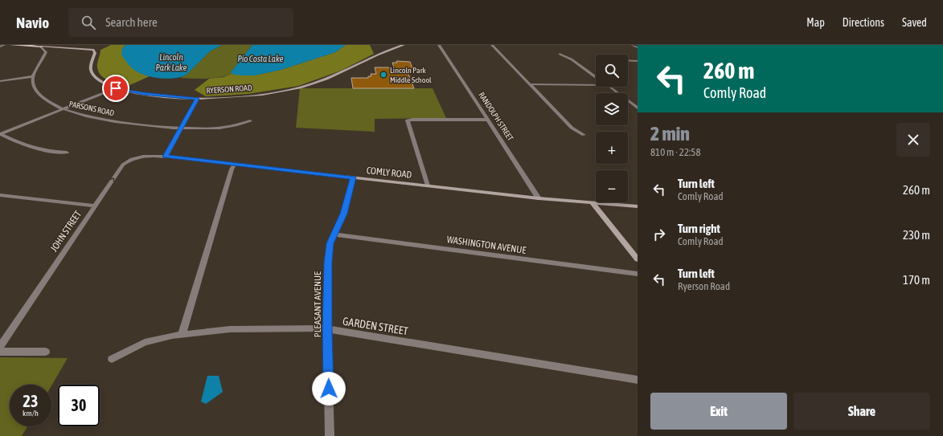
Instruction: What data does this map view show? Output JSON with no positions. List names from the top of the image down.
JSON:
{
  "streets": {
    "main road": ["RYERSON ROAD", "COMLY ROAD"],
    "street": [
      "PARSONS ROAD",
      "RANDOLPH STREET",
      "JOHN STREET",
      "WASHINGTON AVENUE",
      "PLEASANT AVENUE",
      "GARDEN STREET"
    ]
  },
  "crossings": [
    ["RANDOLPH STREET", "COMLY ROAD"],
    ["COMLY ROAD", "JOHN STREET"],
    ["COMLY ROAD", "PLEASANT AVENUE"],
    ["WASHINGTON AVENUE", "PLEASANT AVENUE"],
    ["PLEASANT AVENUE", "GARDEN STREET"]
  ],
  "water": ["Lincoln Park Lake", "Pio Costa Lake"],
  "places": ["Lincoln Park Middle School"],
  "page": {
    "header": "Navio",
    "search": "Search here",
    "nav": ["Map", "Directions", "Saved"],
    "turn": ["260 m", "Comly Road"],
    "map_buttons": ["+", "−"],
    "heading": ["2 min", "810 m · 22:58"],
    "list": [
      {
        "name": "Turn left",
        "note": "Comly Road",
        "value": "260 m"
      },
      {
        "name": "Turn right",
        "note": "Comly Road",
        "value": "230 m"
      },
      {
        "name": "Turn left",
        "note": "Ryerson Road",
        "value": "170 m"
      }
    ],
    "speed": "23 km/h",
    "limit": "30",
    "buttons": ["Exit", "Share"]
  }
}
